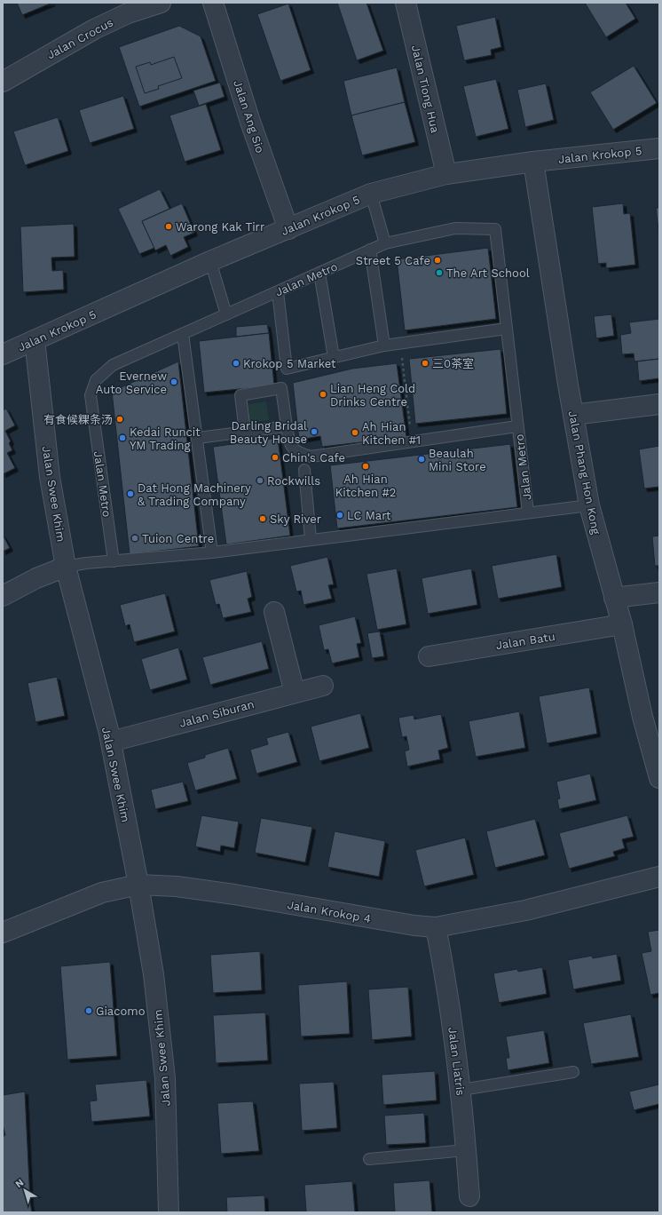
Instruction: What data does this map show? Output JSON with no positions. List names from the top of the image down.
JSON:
{
  "streets": {
    "street": [
      "Jalan Crocus",
      "Jalan Tiong Hua",
      "Jalan Ang Sio",
      "Jalan Krokop 5",
      "Jalan Phang Hon Kong",
      "Jalan Swee Khim",
      "Jalan Batu",
      "Jalan Siburan",
      "Jalan Krokop 4",
      "Jalan Liatris"
    ],
    "lane": ["Jalan Metro"]
  },
  "crossings": [
    ["Jalan Tiong Hua", "Jalan Krokop 5"],
    ["Jalan Ang Sio", "Jalan Krokop 5"],
    ["Jalan Krokop 5", "Jalan Phang Hon Kong"],
    ["Jalan Krokop 5", "Jalan Swee Khim"],
    ["Jalan Metro", "Jalan Phang Hon Kong"],
    ["Jalan Metro", "Jalan Swee Khim"],
    ["Jalan Phang Hon Kong", "Jalan Batu"],
    ["Jalan Swee Khim", "Jalan Siburan"],
    ["Jalan Swee Khim", "Jalan Krokop 4"],
    ["Jalan Krokop 4", "Jalan Liatris"]
  ],
  "places": [
    "Warong Kak Tirr",
    "Street 5 Cafe",
    "The Art School",
    "Krokop 5 Market",
    "三0茶室",
    "Evernew Auto Service",
    "Lian Heng Cold Drinks Centre",
    "有食候粿条汤",
    "Darling Bridal Beauty House",
    "Ah Hian Kitchen #1",
    "Kedai Runcit YM Trading",
    "Chin's Cafe",
    "Beaulah Mini Store",
    "Ah Hian Kitchen #2",
    "Rockwills",
    "Dat Hong Machinery & Trading Company",
    "LC Mart",
    "Sky River",
    "Tuion Centre",
    "Giacomo"
  ],
  "north": "top left"
}
